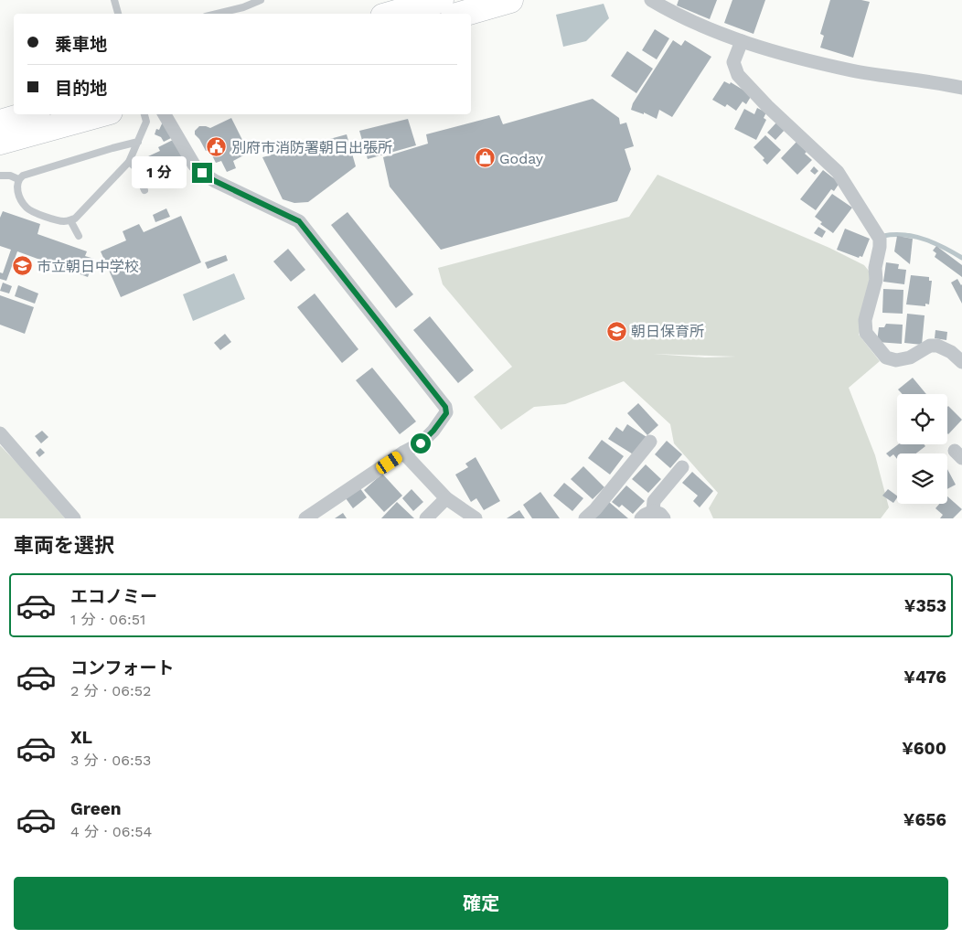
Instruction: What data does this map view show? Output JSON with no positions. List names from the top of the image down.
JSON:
{
  "places": {
    "public building": ["別府市消防署朝日出張所"],
    "shop": ["Goday"],
    "school or university": ["市立朝日中学校", "朝日保育所"]
  },
  "page": {
    "banner": ["乗車地", "目的地"],
    "bubble": "1 分",
    "heading": "車両を選択",
    "list": [
      {
        "name": "エコノミー",
        "note": "1 分 · 06:51",
        "value": "¥353"
      },
      {
        "name": "コンフォート",
        "note": "2 分 · 06:52",
        "value": "¥476"
      },
      {
        "name": "XL",
        "note": "3 分 · 06:53",
        "value": "¥600"
      },
      {
        "name": "Green",
        "note": "4 分 · 06:54",
        "value": "¥656"
      }
    ],
    "buttons": "確定"
  }
}
